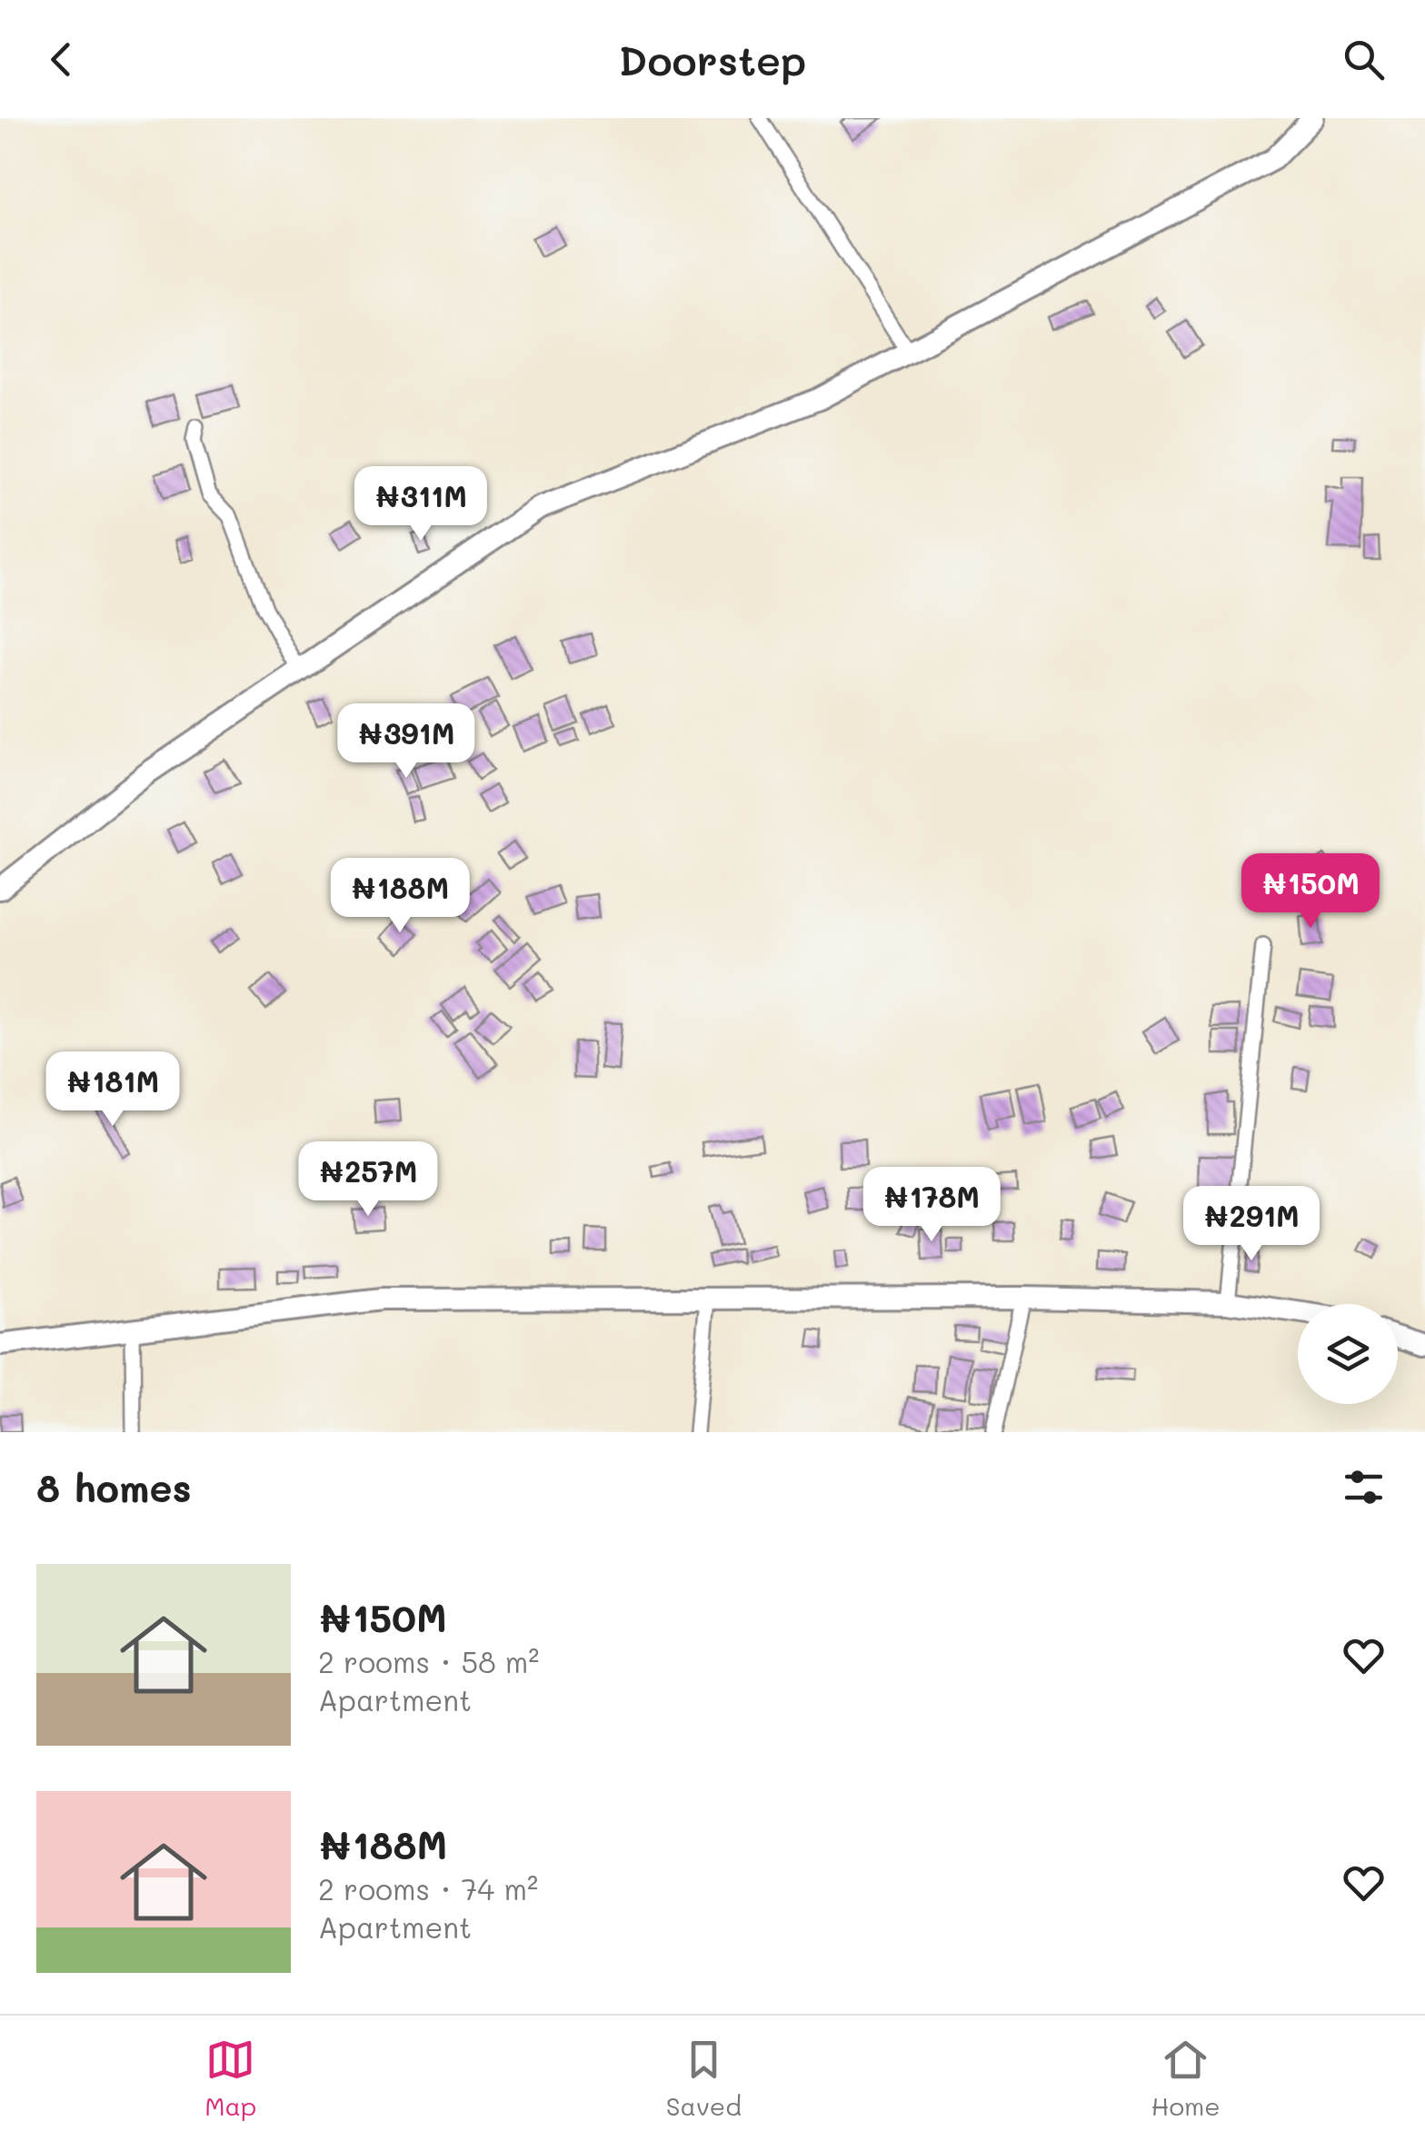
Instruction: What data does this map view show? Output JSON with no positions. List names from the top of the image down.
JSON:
{
  "page": {
    "header": "Doorstep",
    "price": [
      "₦311M",
      "₦391M",
      "₦150M",
      "₦188M",
      "₦181M",
      "₦257M",
      "₦178M",
      "₦291M"
    ],
    "heading": "8 homes",
    "list": [
      {
        "name": "₦150M",
        "note": "2 rooms · 58 m² · Apartment"
      },
      {
        "name": "₦188M",
        "note": "2 rooms · 74 m² · Apartment"
      }
    ],
    "tabs": ["Map", "Saved", "Home"]
  }
}
